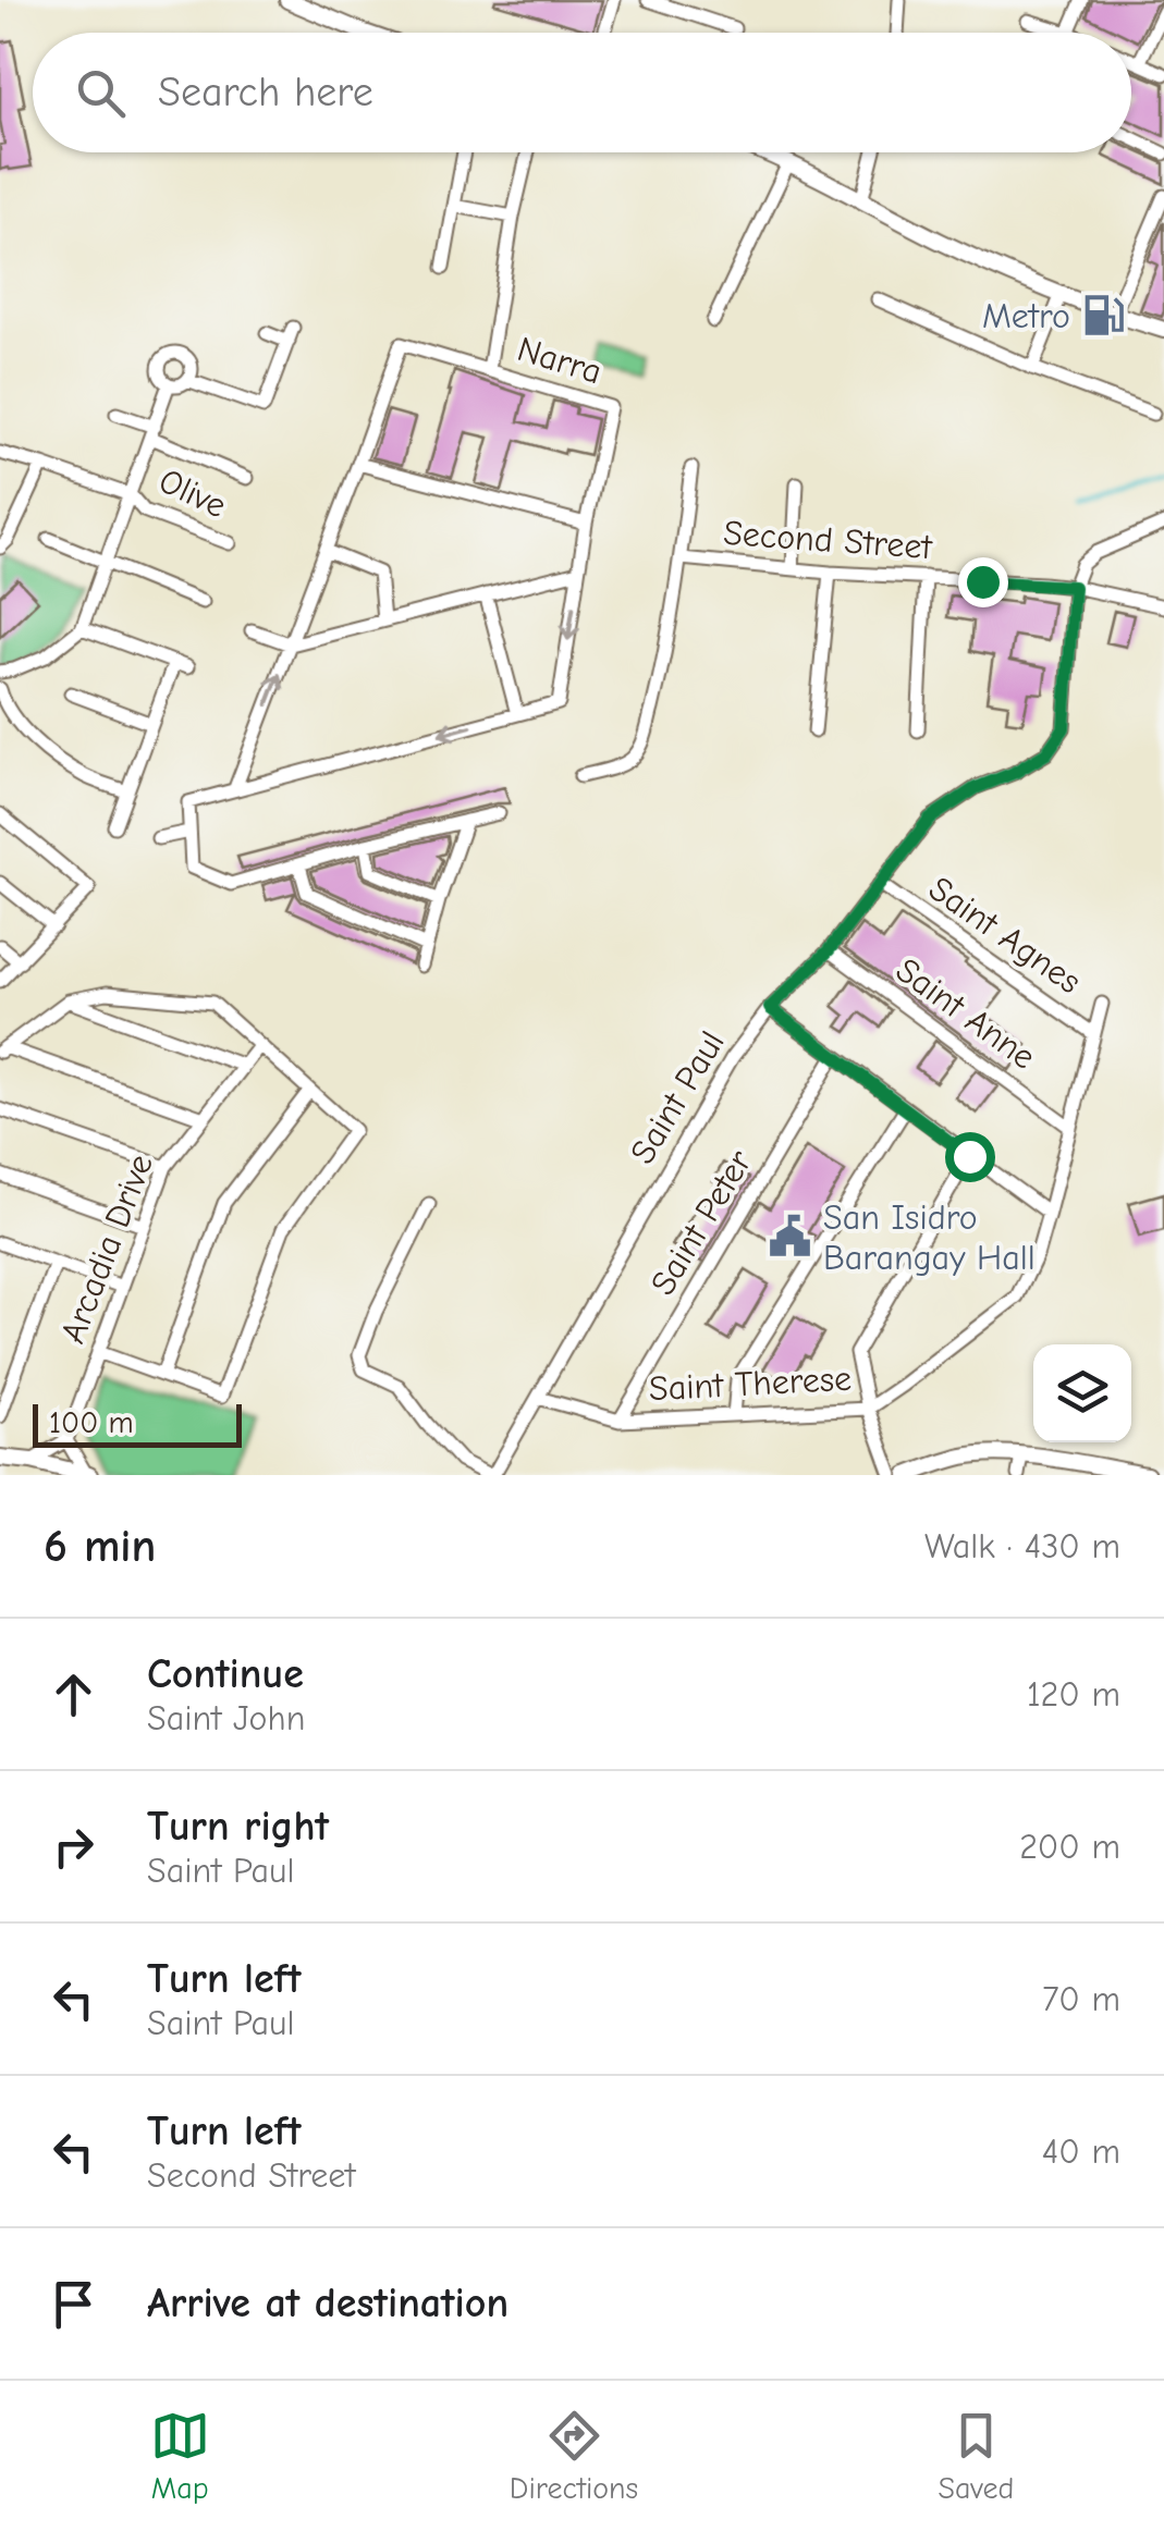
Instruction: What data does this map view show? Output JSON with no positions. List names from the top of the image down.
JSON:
{
  "streets": {
    "street": [
      "Narra",
      "Olive",
      "Second Street",
      "Saint Agnes",
      "Saint Anne",
      "Saint Paul",
      "Saint Peter",
      "Arcadia Drive",
      "Saint Therese"
    ]
  },
  "crossings": [
    ["Second Street", "Saint Paul"],
    ["Saint Agnes", "Saint Paul"],
    ["Saint Agnes", "Saint Therese"],
    ["Saint Anne", "Saint Paul"],
    ["Saint Anne", "Saint Therese"],
    ["Saint Paul", "Saint Therese"],
    ["Saint Peter", "Saint Therese"]
  ],
  "places": {
    "fuel station": ["Metro"],
    "public building": ["San Isidro Barangay Hall"]
  },
  "scale_bar": "100 m",
  "page": {
    "search": "Search here",
    "scale": "100 m",
    "heading": ["6 min", "Walk · 430 m"],
    "list": [
      ["Continue", "Saint John", "120 m"],
      ["Turn right", "Saint Paul", "200 m"],
      ["Turn left", "Saint Paul", "70 m"],
      ["Turn left", "Second Street", "40 m"],
      "Arrive at destination"
    ],
    "nav": ["Map", "Directions", "Saved"]
  }
}
